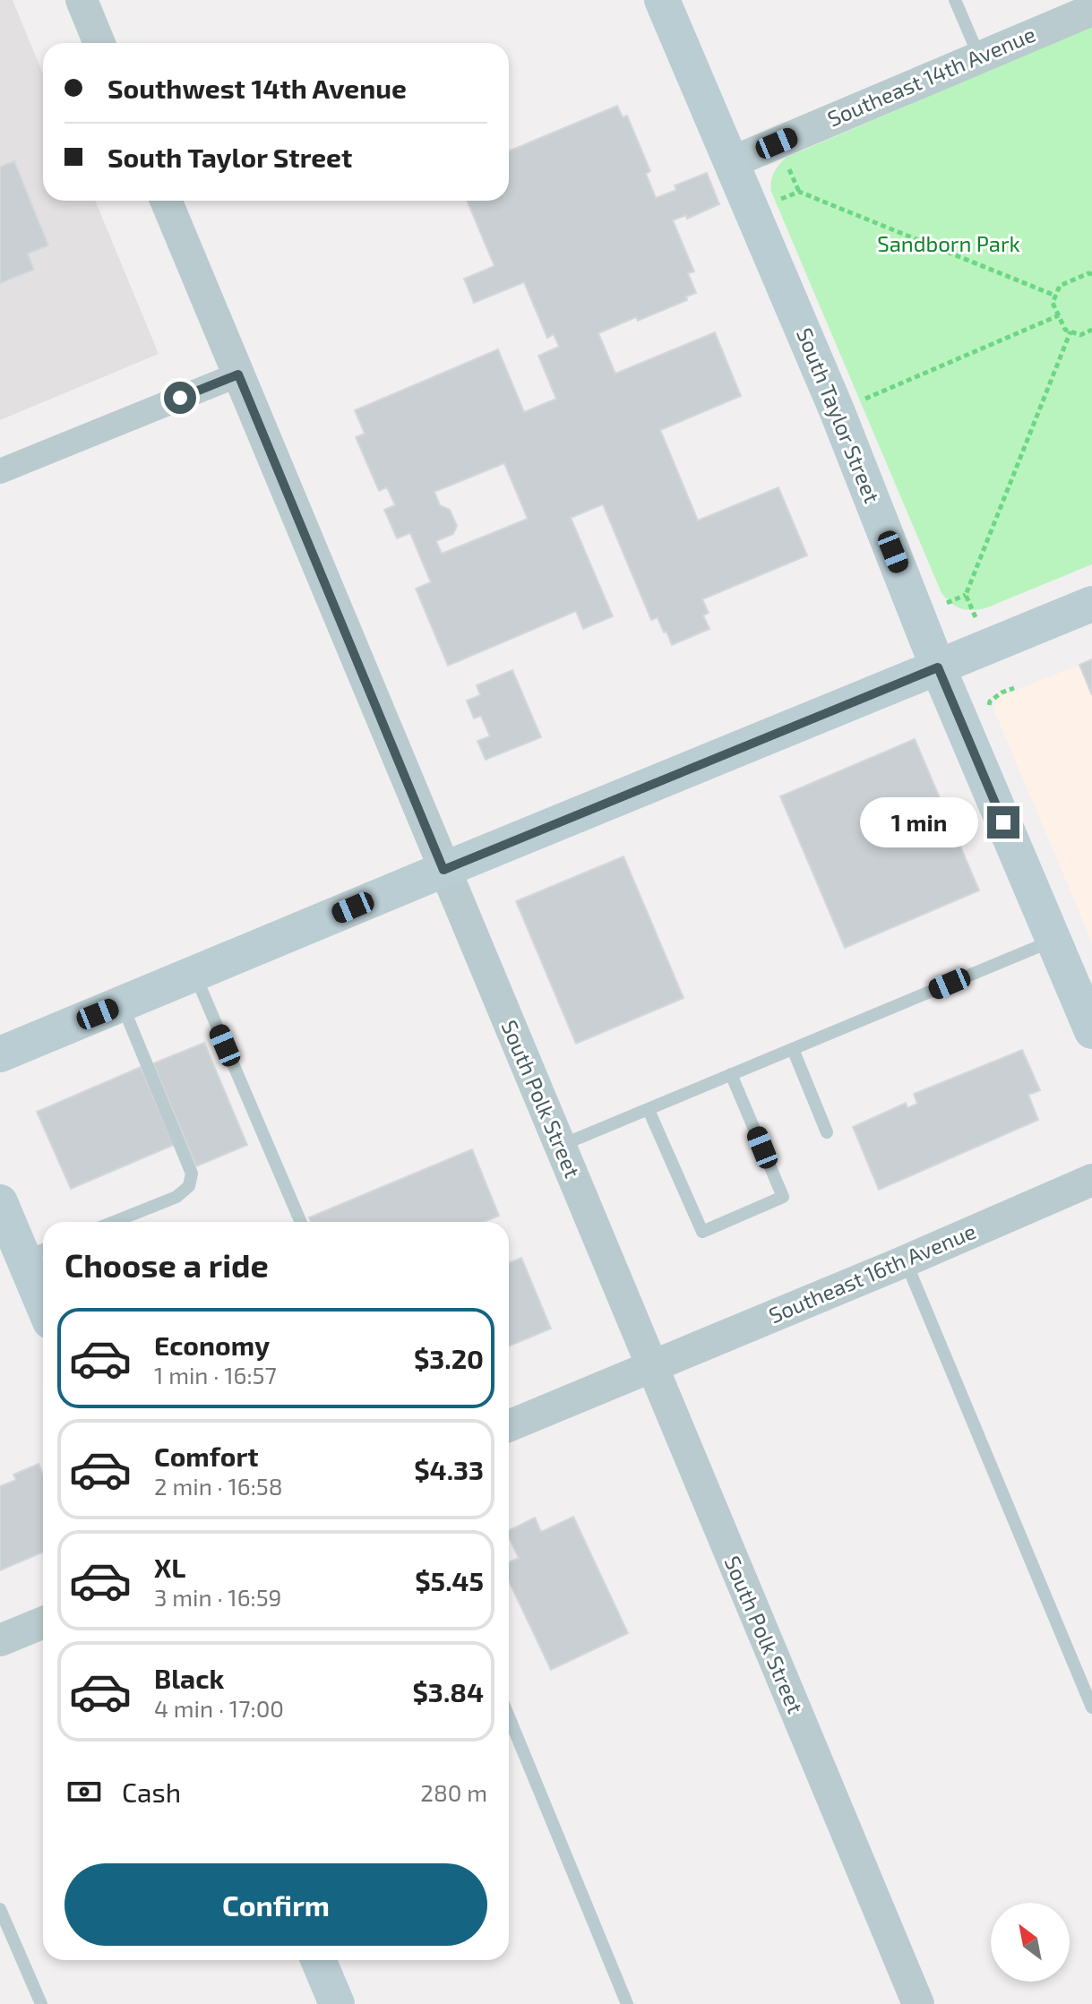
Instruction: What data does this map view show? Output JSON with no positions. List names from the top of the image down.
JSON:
{
  "streets": {
    "main road": ["South Taylor Street"],
    "street": ["Southeast 14th Avenue", "South Polk Street", "Southeast 16th Avenue"]
  },
  "crossings": [
    ["Southeast 14th Avenue", "South Taylor Street"],
    ["South Polk Street", "Southeast 16th Avenue"]
  ],
  "parks": ["Sandborn Park"],
  "north": "top left",
  "page": {
    "banner": ["Southwest 14th Avenue", "South Taylor Street"],
    "bubble": "1 min",
    "heading": "Choose a ride",
    "list": [
      {
        "name": "Economy",
        "note": "1 min · 16:57",
        "value": "$3.20"
      },
      {
        "name": "Comfort",
        "note": "2 min · 16:58",
        "value": "$4.33"
      },
      {
        "name": "XL",
        "note": "3 min · 16:59",
        "value": "$5.45"
      },
      {
        "name": "Black",
        "note": "4 min · 17:00",
        "value": "$3.84"
      }
    ],
    "pay": ["Cash", "280 m"],
    "buttons": "Confirm"
  }
}
